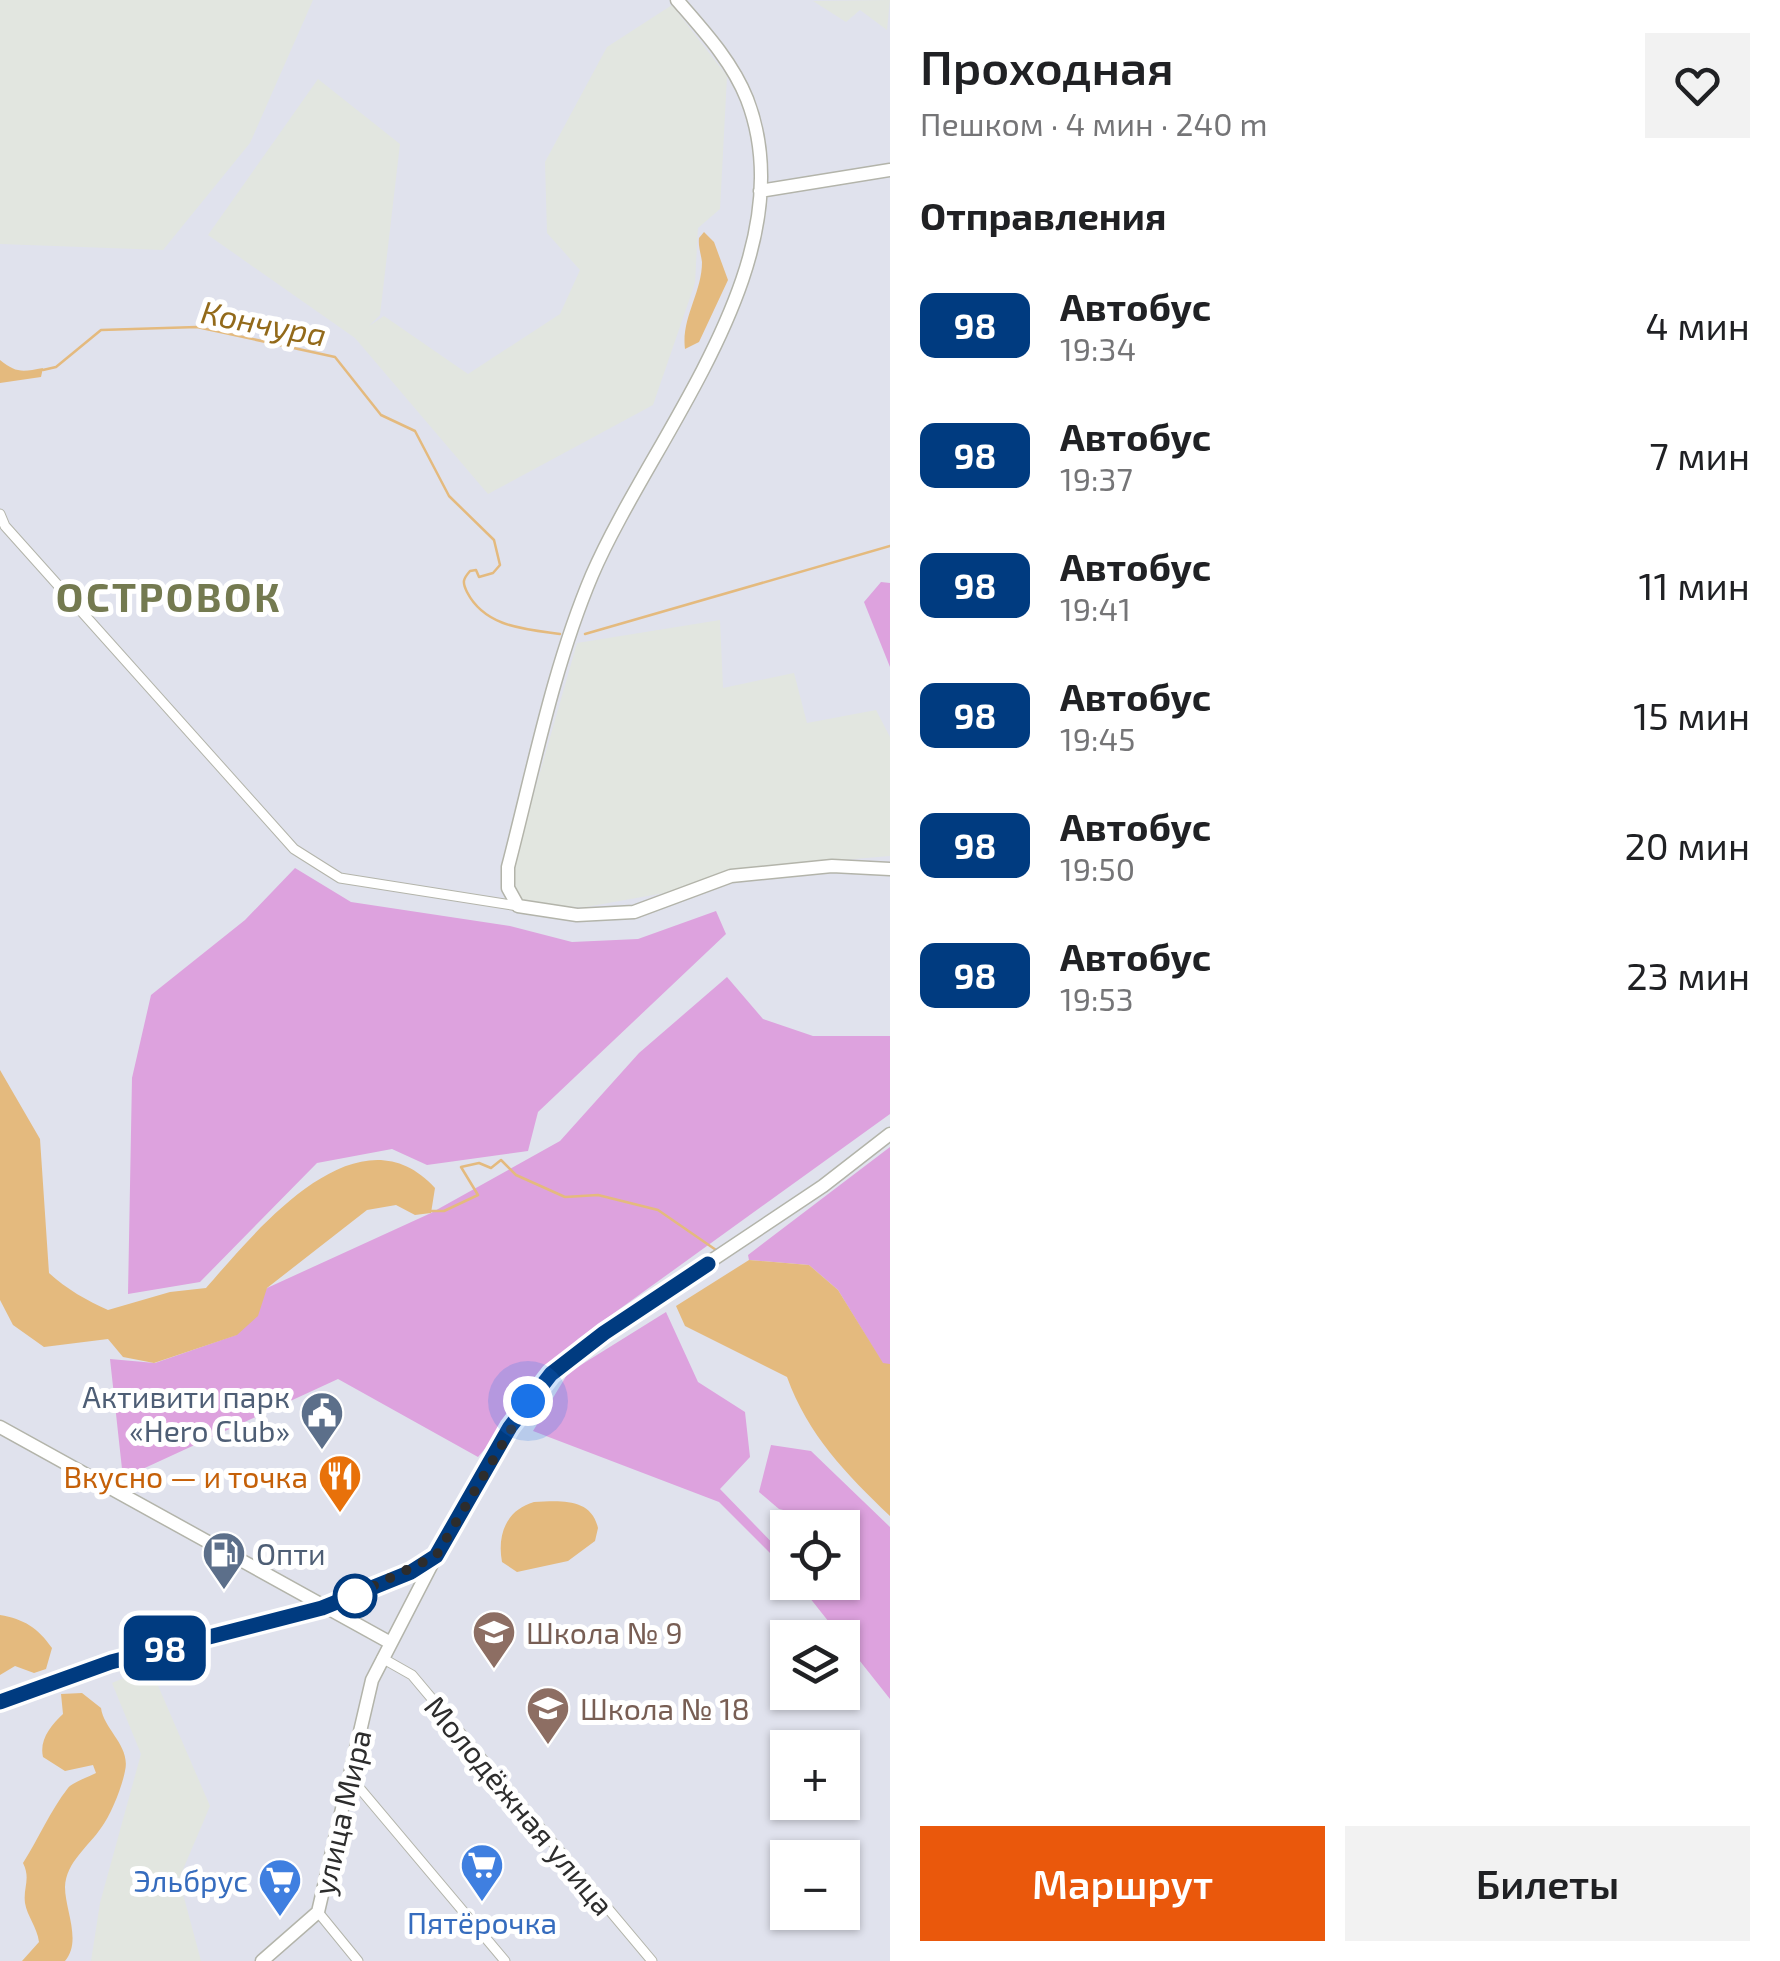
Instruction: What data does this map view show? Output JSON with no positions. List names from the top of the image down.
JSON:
{
  "streets": {
    "main road": ["улица Мира"],
    "street": ["Молодёжная улица"]
  },
  "crossings": [
    ["Молодёжная улица", "улица Мира"]
  ],
  "districts": ["ОСТРОВОК"],
  "water": ["Кончура"],
  "places": {
    "public building": ["Активити парк «Hero Club»"],
    "restaurant": ["Вкусно — и точка"],
    "fuel station": ["Опти"],
    "school or university": ["Школа № 9", "Школа № 18"],
    "supermarket": ["Пятёрочка", "Эльбрус"]
  },
  "lines": ["bus line 98"],
  "page": {
    "on_map": "98",
    "heading": [
      ["Проходная", "Пешком · 4 мин · 240 m"],
      "Отправления"
    ],
    "list": [
      {
        "mark": "98",
        "name": "Автобус",
        "note": "19:34",
        "value": "4 мин"
      },
      {
        "mark": "98",
        "name": "Автобус",
        "note": "19:37",
        "value": "7 мин"
      },
      {
        "mark": "98",
        "name": "Автобус",
        "note": "19:41",
        "value": "11 мин"
      },
      {
        "mark": "98",
        "name": "Автобус",
        "note": "19:45",
        "value": "15 мин"
      },
      {
        "mark": "98",
        "name": "Автобус",
        "note": "19:50",
        "value": "20 мин"
      },
      {
        "mark": "98",
        "name": "Автобус",
        "note": "19:53",
        "value": "23 мин"
      }
    ],
    "map_buttons": ["+", "−"],
    "buttons": ["Маршрут", "Билеты"]
  }
}
